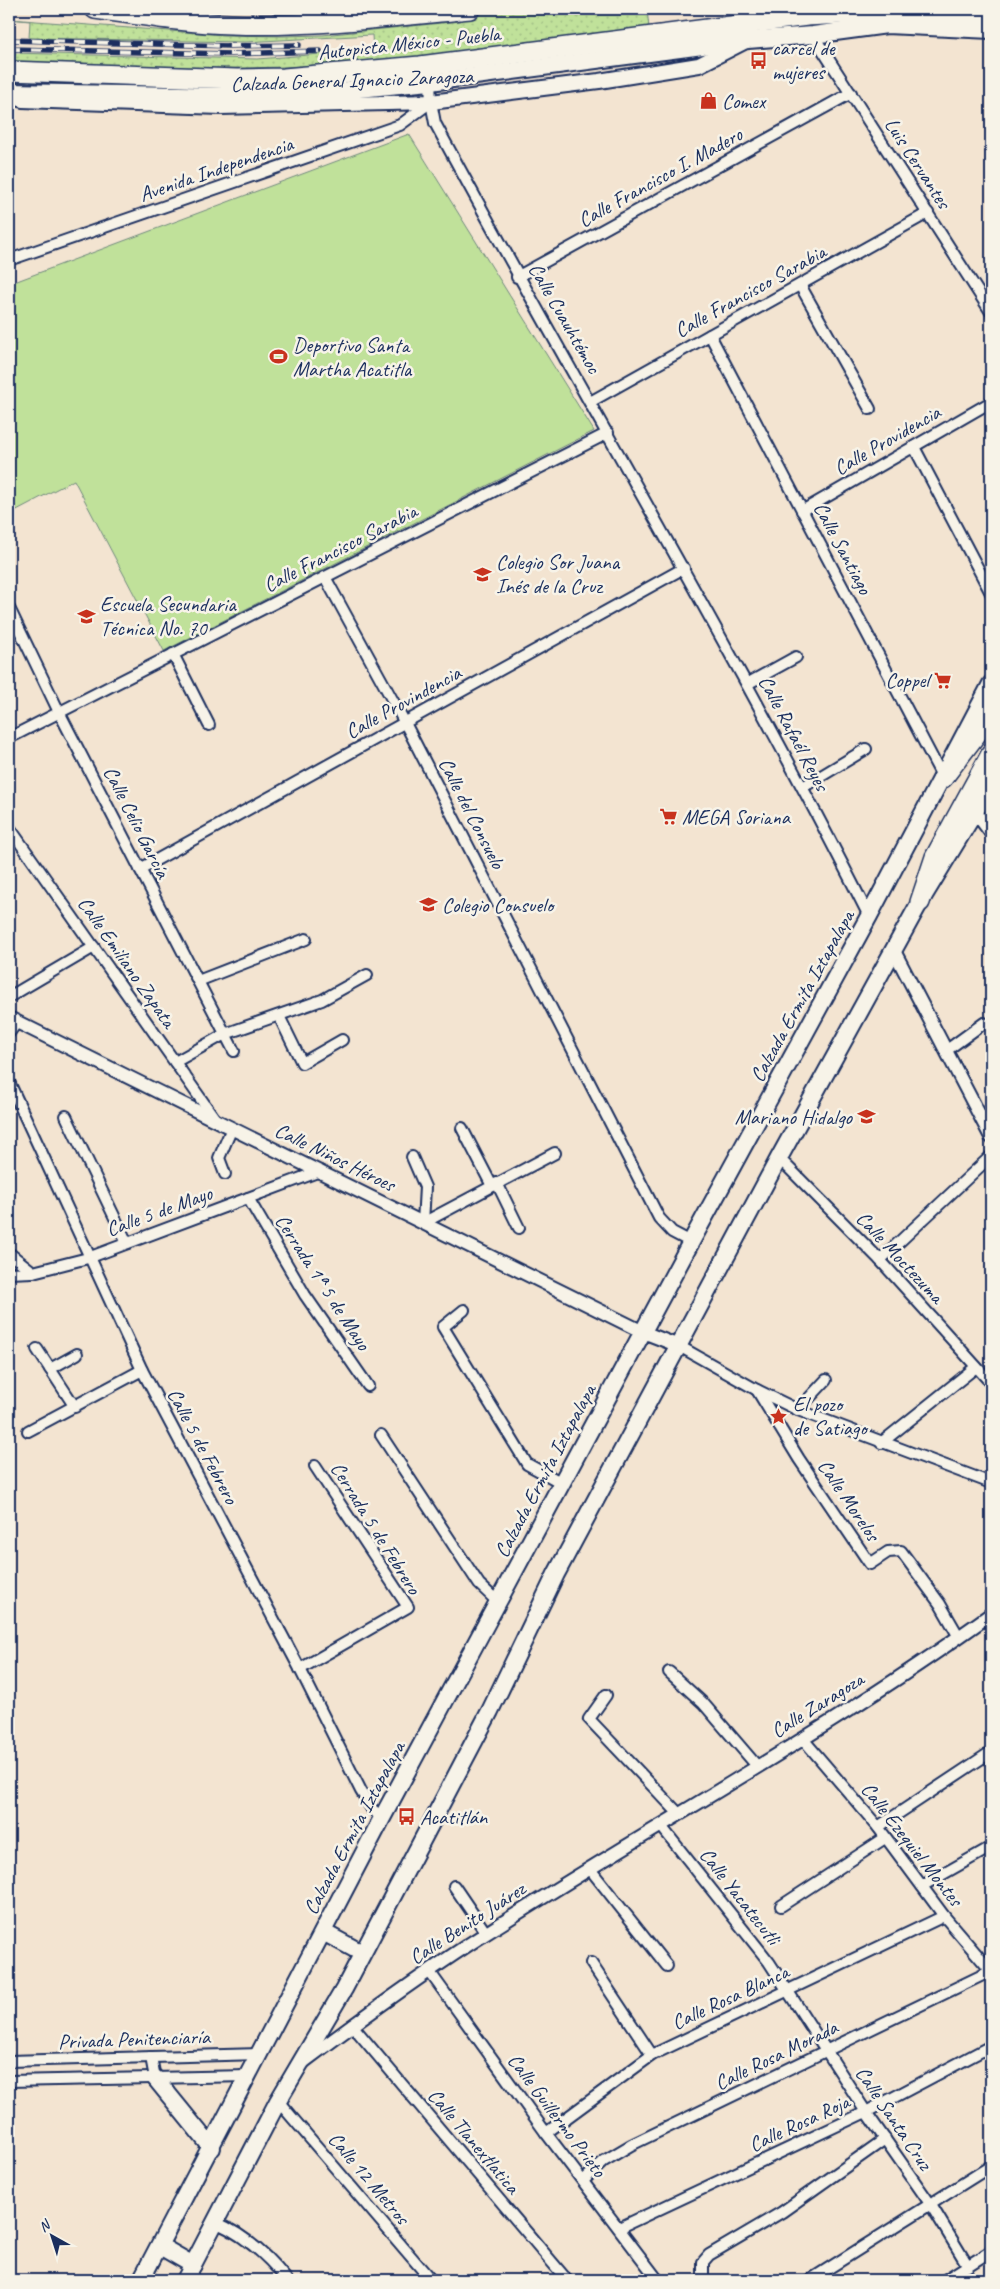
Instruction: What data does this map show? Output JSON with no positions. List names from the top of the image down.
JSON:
{
  "streets": {
    "highway": ["Autopista México - Puebla"],
    "main road": ["Calzada General Ignacio Zaragoza", "Calzada Ermita Iztapalapa"],
    "street": [
      "Luis Cervantes",
      "Avenida Independencia",
      "Calle Francisco I. Madero",
      "Calle Francisco Sarabia",
      "Calle Cuauhtémoc",
      "Calle Providencia",
      "Calle Santiago",
      "Calle Provindencia",
      "Calle Rafaél Reyes",
      "Calle del Consuelo",
      "Calle Celio García",
      "Calle Emiliano Zapata",
      "Calle Niños Héroes",
      "Calle 5 de Mayo",
      "Calle Moctezuma",
      "Cerrada 1ª 5 de Mayo",
      "Calle 5 de Febrero",
      "Calle Morelos",
      "Cerrada 5 de Febrero",
      "Calle Zaragoza",
      "Calle Ezequiel Montes",
      "Calle Yacatecutli",
      "Calle Benito Juárez",
      "Calle Rosa Blanca",
      "Privada Penitenciaría",
      "Calle Rosa Morada",
      "Calle Guillermo Prieto",
      "Calle Santa Cruz",
      "Calle Rosa Roja",
      "Calle Tlanextlatica",
      "Calle 12 Metros"
    ]
  },
  "crossings": [
    ["Calzada General Ignacio Zaragoza", "Luis Cervantes"],
    ["Calzada General Ignacio Zaragoza", "Avenida Independencia"],
    ["Calzada General Ignacio Zaragoza", "Calle Cuauhtémoc"],
    ["Luis Cervantes", "Calle Francisco I. Madero"],
    ["Luis Cervantes", "Calle Francisco Sarabia"],
    ["Avenida Independencia", "Calle Cuauhtémoc"],
    ["Calle Francisco I. Madero", "Calle Cuauhtémoc"],
    ["Calle Francisco Sarabia", "Calle Cuauhtémoc"],
    ["Calle Francisco Sarabia", "Calle Santiago"],
    ["Calle Francisco Sarabia", "Calle del Consuelo"],
    ["Calle Francisco Sarabia", "Calle Celio García"],
    ["Calle Cuauhtémoc", "Calle Provindencia"],
    ["Calle Cuauhtémoc", "Calle Rafaél Reyes"],
    ["Calle Providencia", "Calle Santiago"],
    ["Calle Santiago", "Calzada Ermita Iztapalapa"],
    ["Calle Provindencia", "Calle Rafaél Reyes"],
    ["Calle Provindencia", "Calle del Consuelo"],
    ["Calle Provindencia", "Calle Celio García"],
    ["Calle Rafaél Reyes", "Calzada Ermita Iztapalapa"],
    ["Calle del Consuelo", "Calzada Ermita Iztapalapa"],
    ["Calle Emiliano Zapata", "Calle Niños Héroes"],
    ["Calzada Ermita Iztapalapa", "Calle Niños Héroes"],
    ["Calzada Ermita Iztapalapa", "Calle 5 de Febrero"],
    ["Calzada Ermita Iztapalapa", "Privada Penitenciaría"],
    ["Calle Niños Héroes", "Calle 5 de Mayo"],
    ["Calle 5 de Mayo", "Cerrada 1ª 5 de Mayo"],
    ["Calle 5 de Mayo", "Calle 5 de Febrero"],
    ["Calle 5 de Febrero", "Cerrada 5 de Febrero"],
    ["Calle Morelos", "Calle Zaragoza"],
    ["Calle Zaragoza", "Calle Ezequiel Montes"],
    ["Calle Zaragoza", "Calle Yacatecutli"],
    ["Calle Zaragoza", "Calle Benito Juárez"],
    ["Calle Ezequiel Montes", "Calle Rosa Blanca"],
    ["Calle Ezequiel Montes", "Calle Rosa Morada"],
    ["Calle Yacatecutli", "Calle Benito Juárez"],
    ["Calle Yacatecutli", "Calle Rosa Blanca"],
    ["Calle Yacatecutli", "Calle Santa Cruz"],
    ["Calle Benito Juárez", "Calle Guillermo Prieto"],
    ["Calle Benito Juárez", "Calle Tlanextlatica"],
    ["Calle Rosa Blanca", "Calle Guillermo Prieto"],
    ["Calle Rosa Blanca", "Calle Santa Cruz"],
    ["Calle Rosa Morada", "Calle Guillermo Prieto"],
    ["Calle Rosa Morada", "Calle Santa Cruz"],
    ["Calle Guillermo Prieto", "Calle Rosa Roja"],
    ["Calle Santa Cruz", "Calle Rosa Roja"]
  ],
  "places": {
    "bus stop": ["carcel de mujeres", "Acatitlán"],
    "shop": ["Comex"],
    "sports": ["Deportivo Santa Martha Acatitla"],
    "school or university": [
      "Colegio Sor Juana Inés de la Cruz",
      "Escuela Secundaria Técnica No. 70",
      "Colegio Consuelo",
      "Mariano Hidalgo"
    ],
    "supermarket": ["Coppel", "MEGA Soriana"],
    "place": ["El pozo de Satiago"]
  },
  "north": "top left"
}
